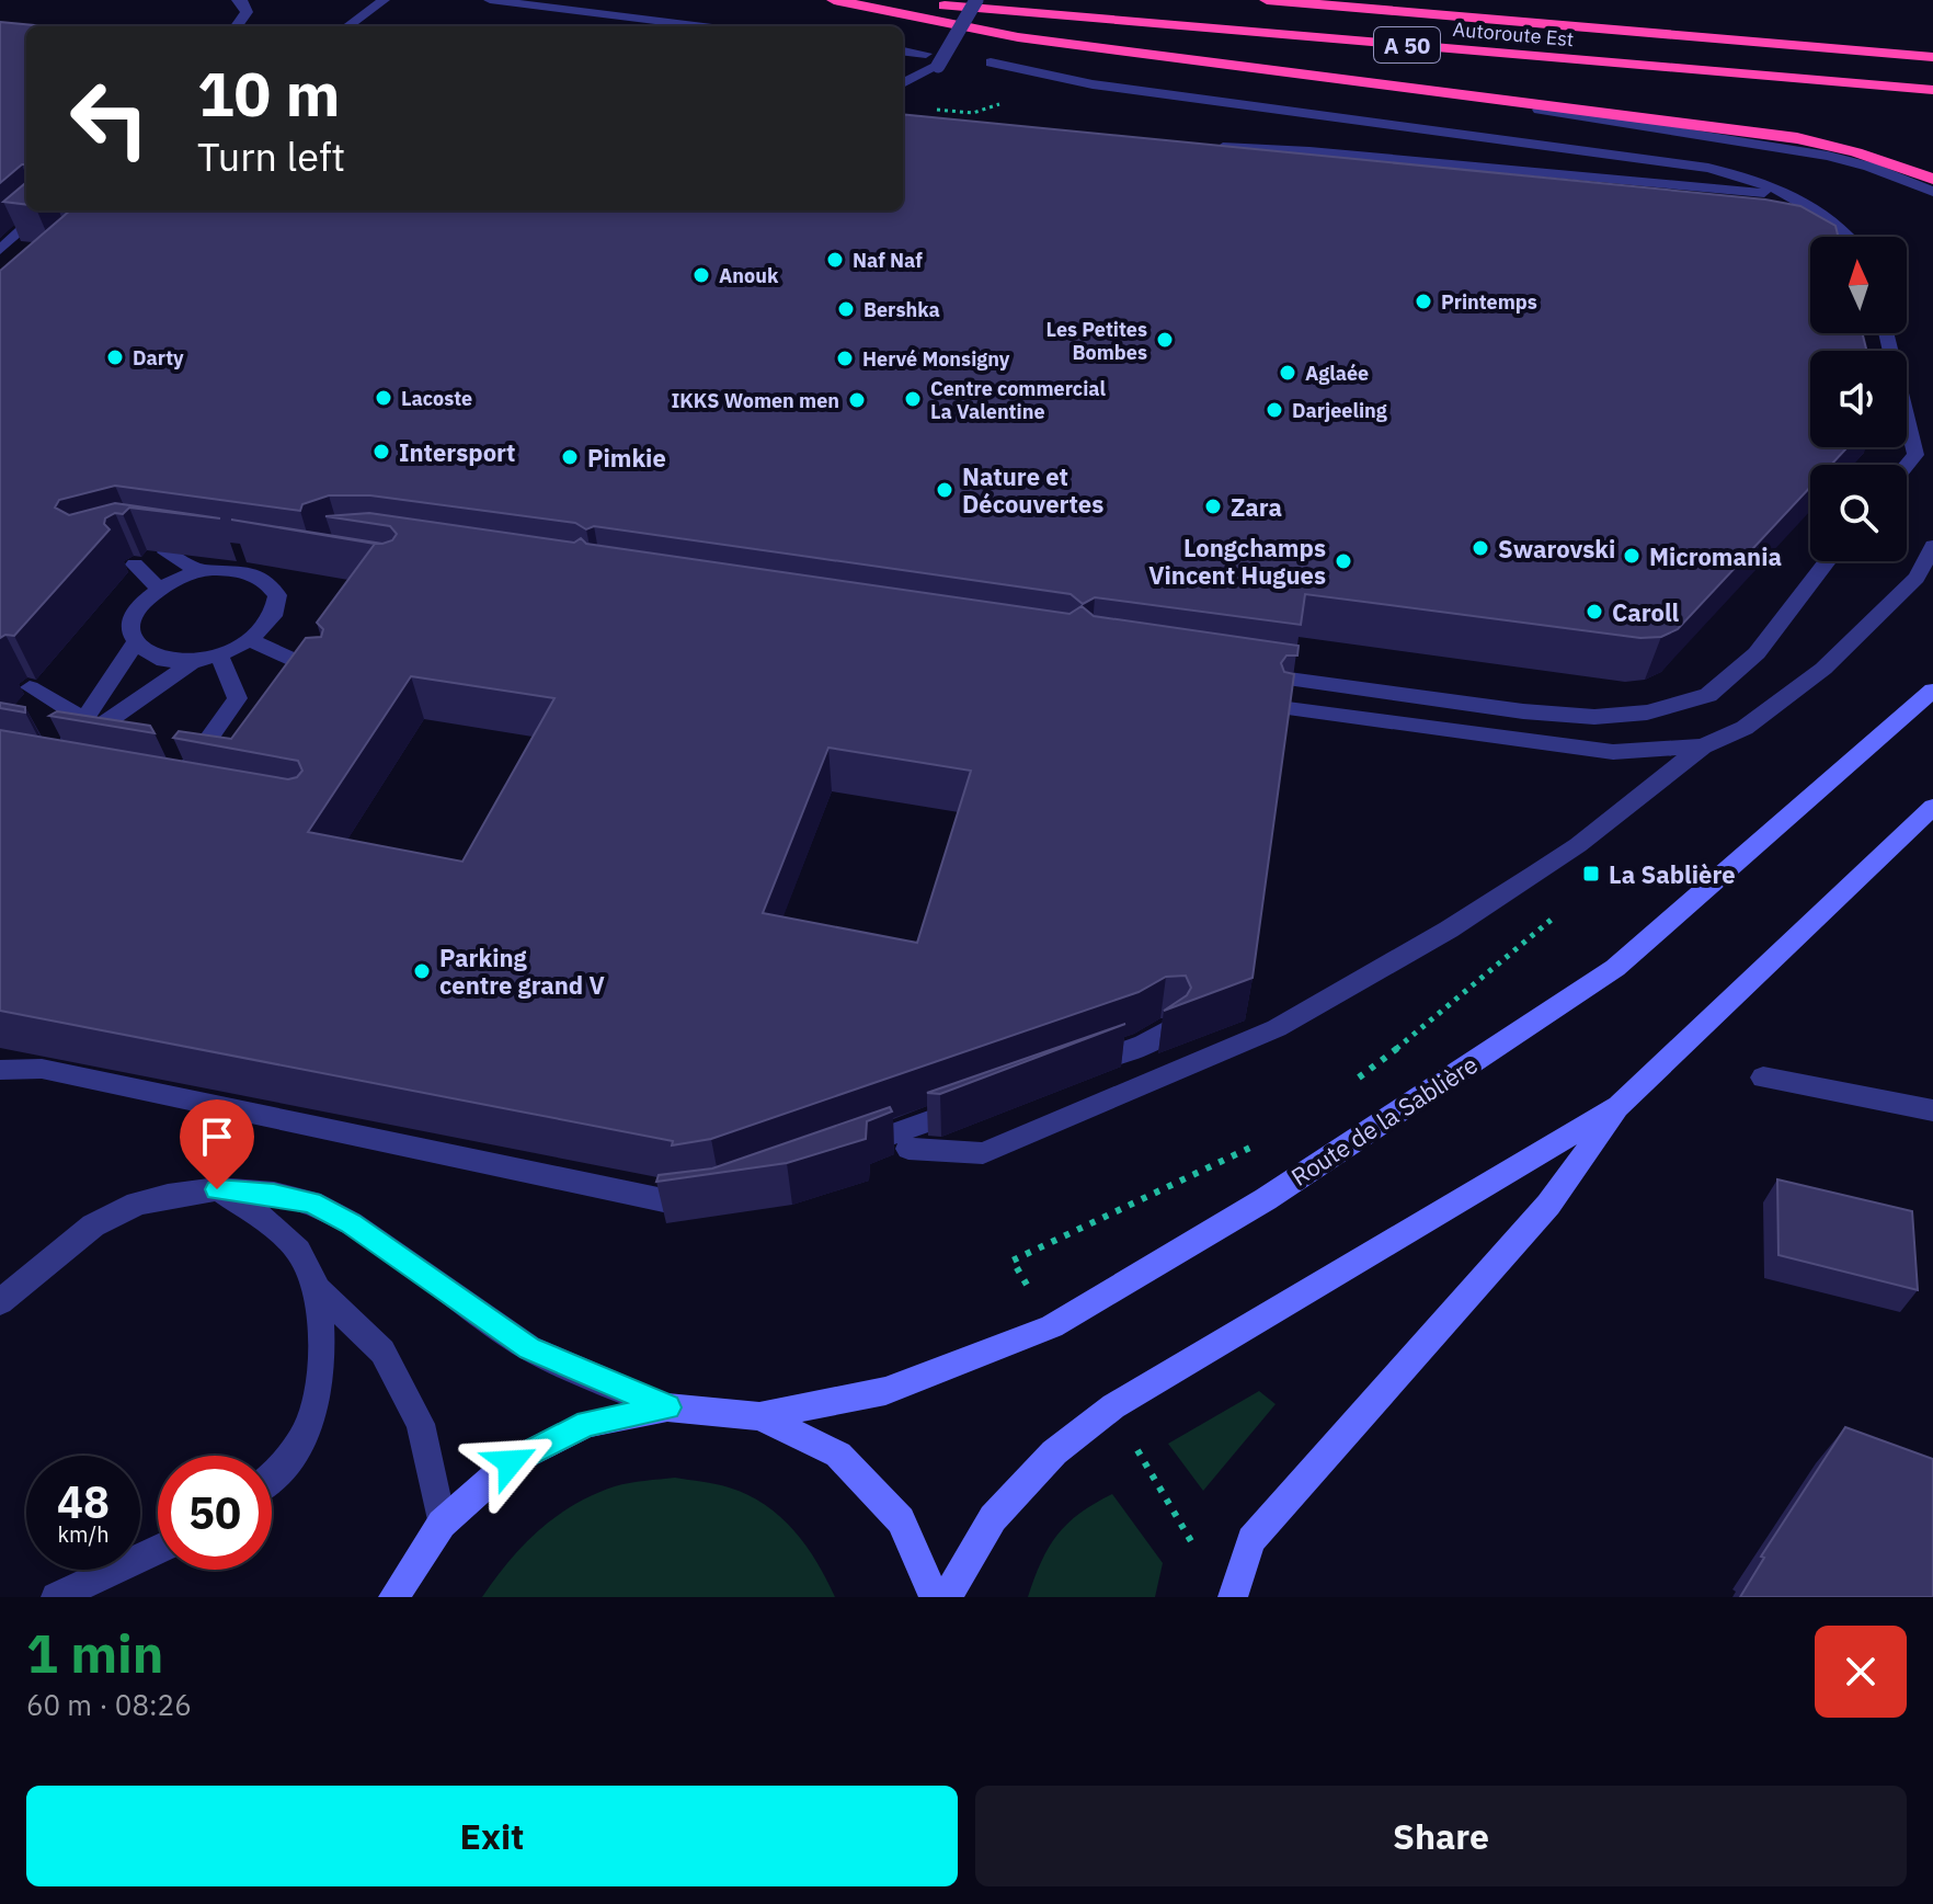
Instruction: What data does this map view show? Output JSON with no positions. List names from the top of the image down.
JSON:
{
  "streets": {
    "highway": ["Autoroute Est", "A 50"],
    "main road": ["Route de la Sablière"]
  },
  "places": {
    "other": [
      "Naf Naf",
      "Anouk",
      "Printemps",
      "Bershka",
      "Les Petites Bombes",
      "Darty",
      "Hervé Monsigny",
      "Aglaée",
      "Lacoste",
      "Centre commercial La Valentine",
      "IKKS Women men",
      "Darjeeling",
      "Intersport",
      "Pimkie",
      "Nature et Découvertes",
      "Zara",
      "Swarovski",
      "Micromania",
      "Longchamps Vincent Hugues",
      "Caroll",
      "Parking centre grand V"
    ],
    "transit": ["La Sablière"]
  },
  "north": "top",
  "page": {
    "turn": ["10 m", "Turn left"],
    "speed": "48 km/h",
    "limit": "50",
    "heading": ["1 min", "60 m · 08:26"],
    "buttons": ["Exit", "Share"]
  }
}
